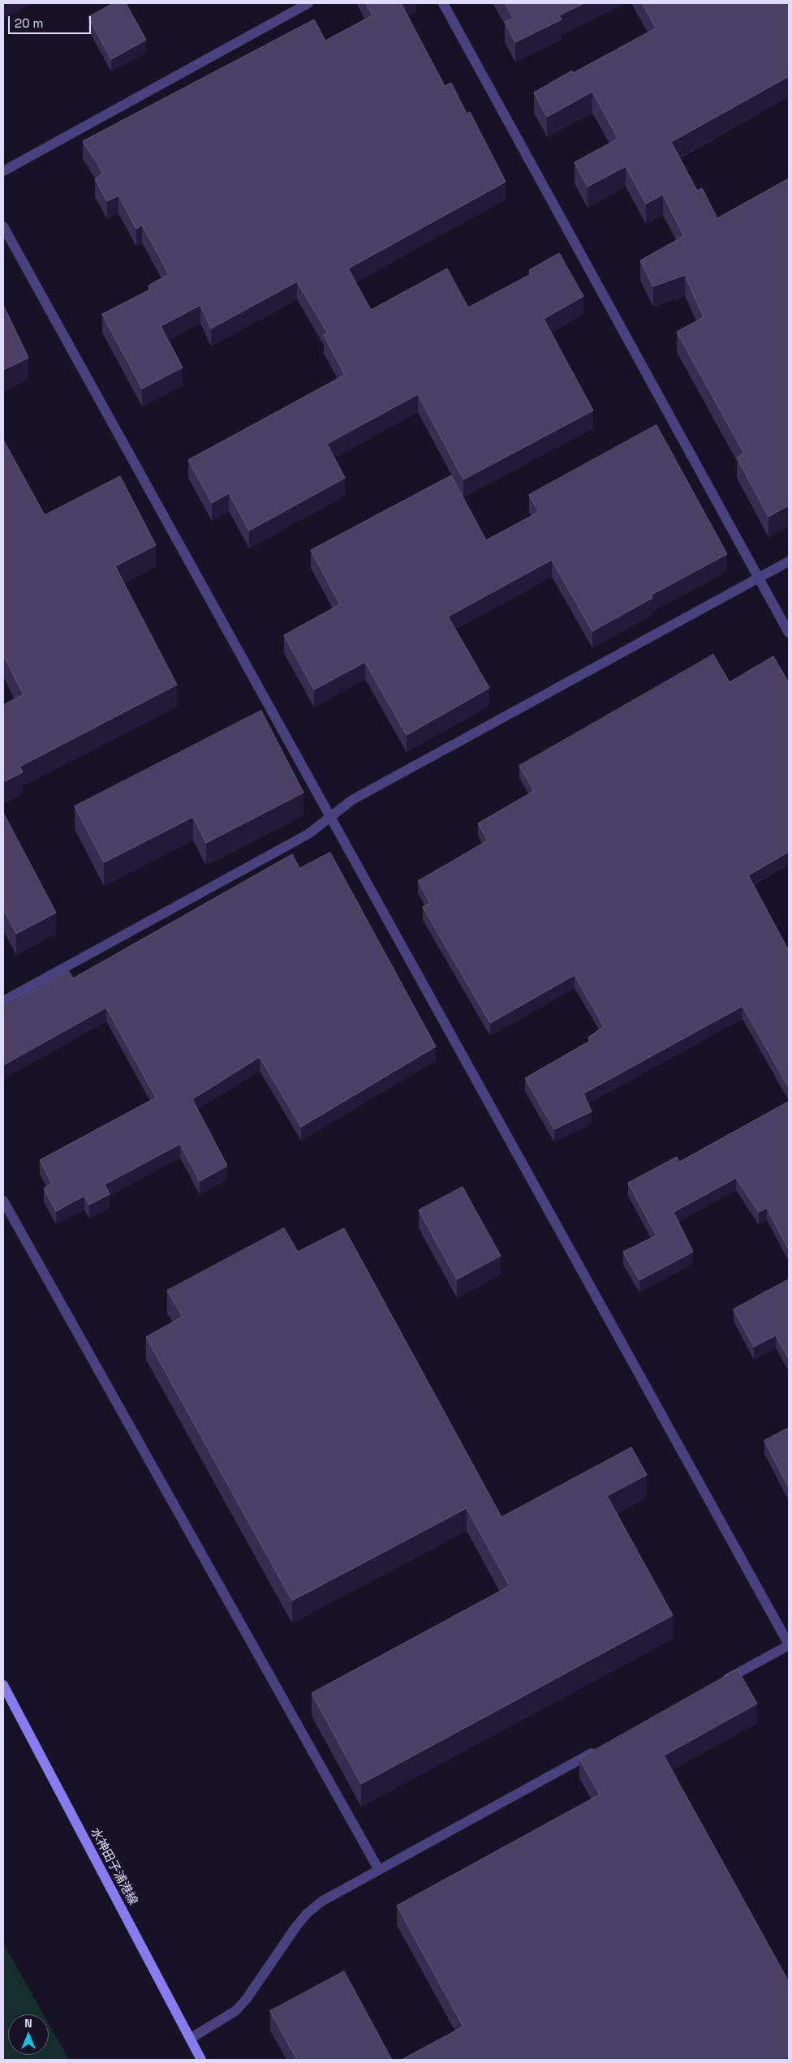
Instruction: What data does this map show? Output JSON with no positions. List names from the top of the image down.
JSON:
{
  "streets": {
    "main road": ["水神田子浦港線"]
  },
  "scale_bar": "20 m",
  "north": "top"
}
